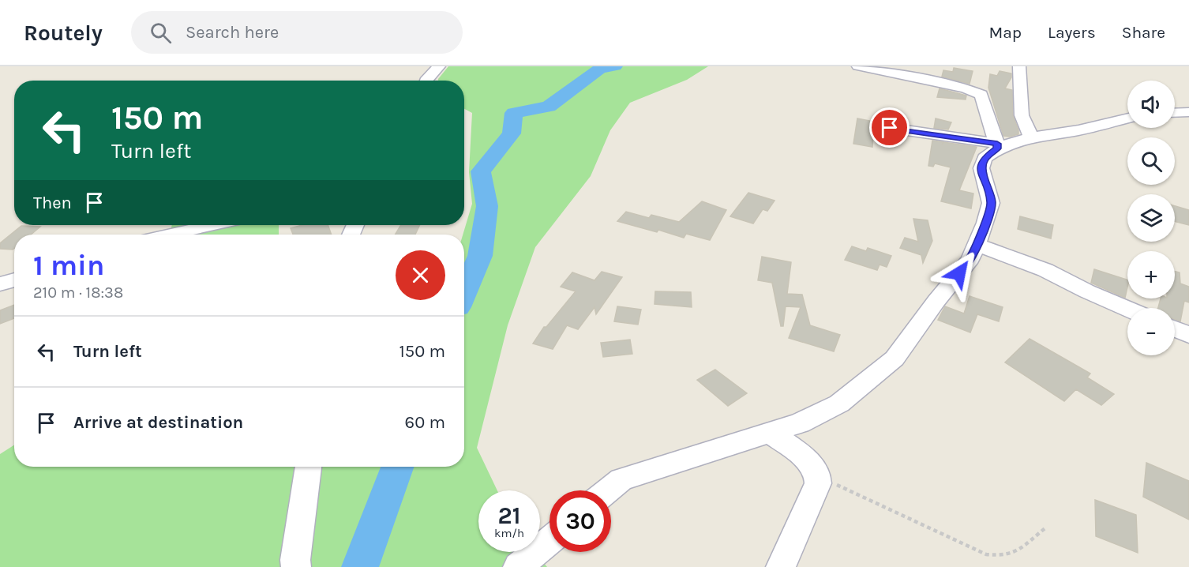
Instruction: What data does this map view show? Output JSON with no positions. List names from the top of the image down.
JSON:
{
  "page": {
    "header": "Routely",
    "search": "Search here",
    "nav": ["Map", "Layers", "Share"],
    "map_buttons": ["+", "−"],
    "turn": ["150 m", "Turn left"],
    "then": "Then",
    "heading": ["1 min", "210 m · 18:38"],
    "list": [
      {
        "name": "Turn left",
        "value": "150 m"
      },
      {
        "name": "Arrive at destination",
        "value": "60 m"
      }
    ],
    "speed": "21 km/h",
    "limit": "30"
  }
}
